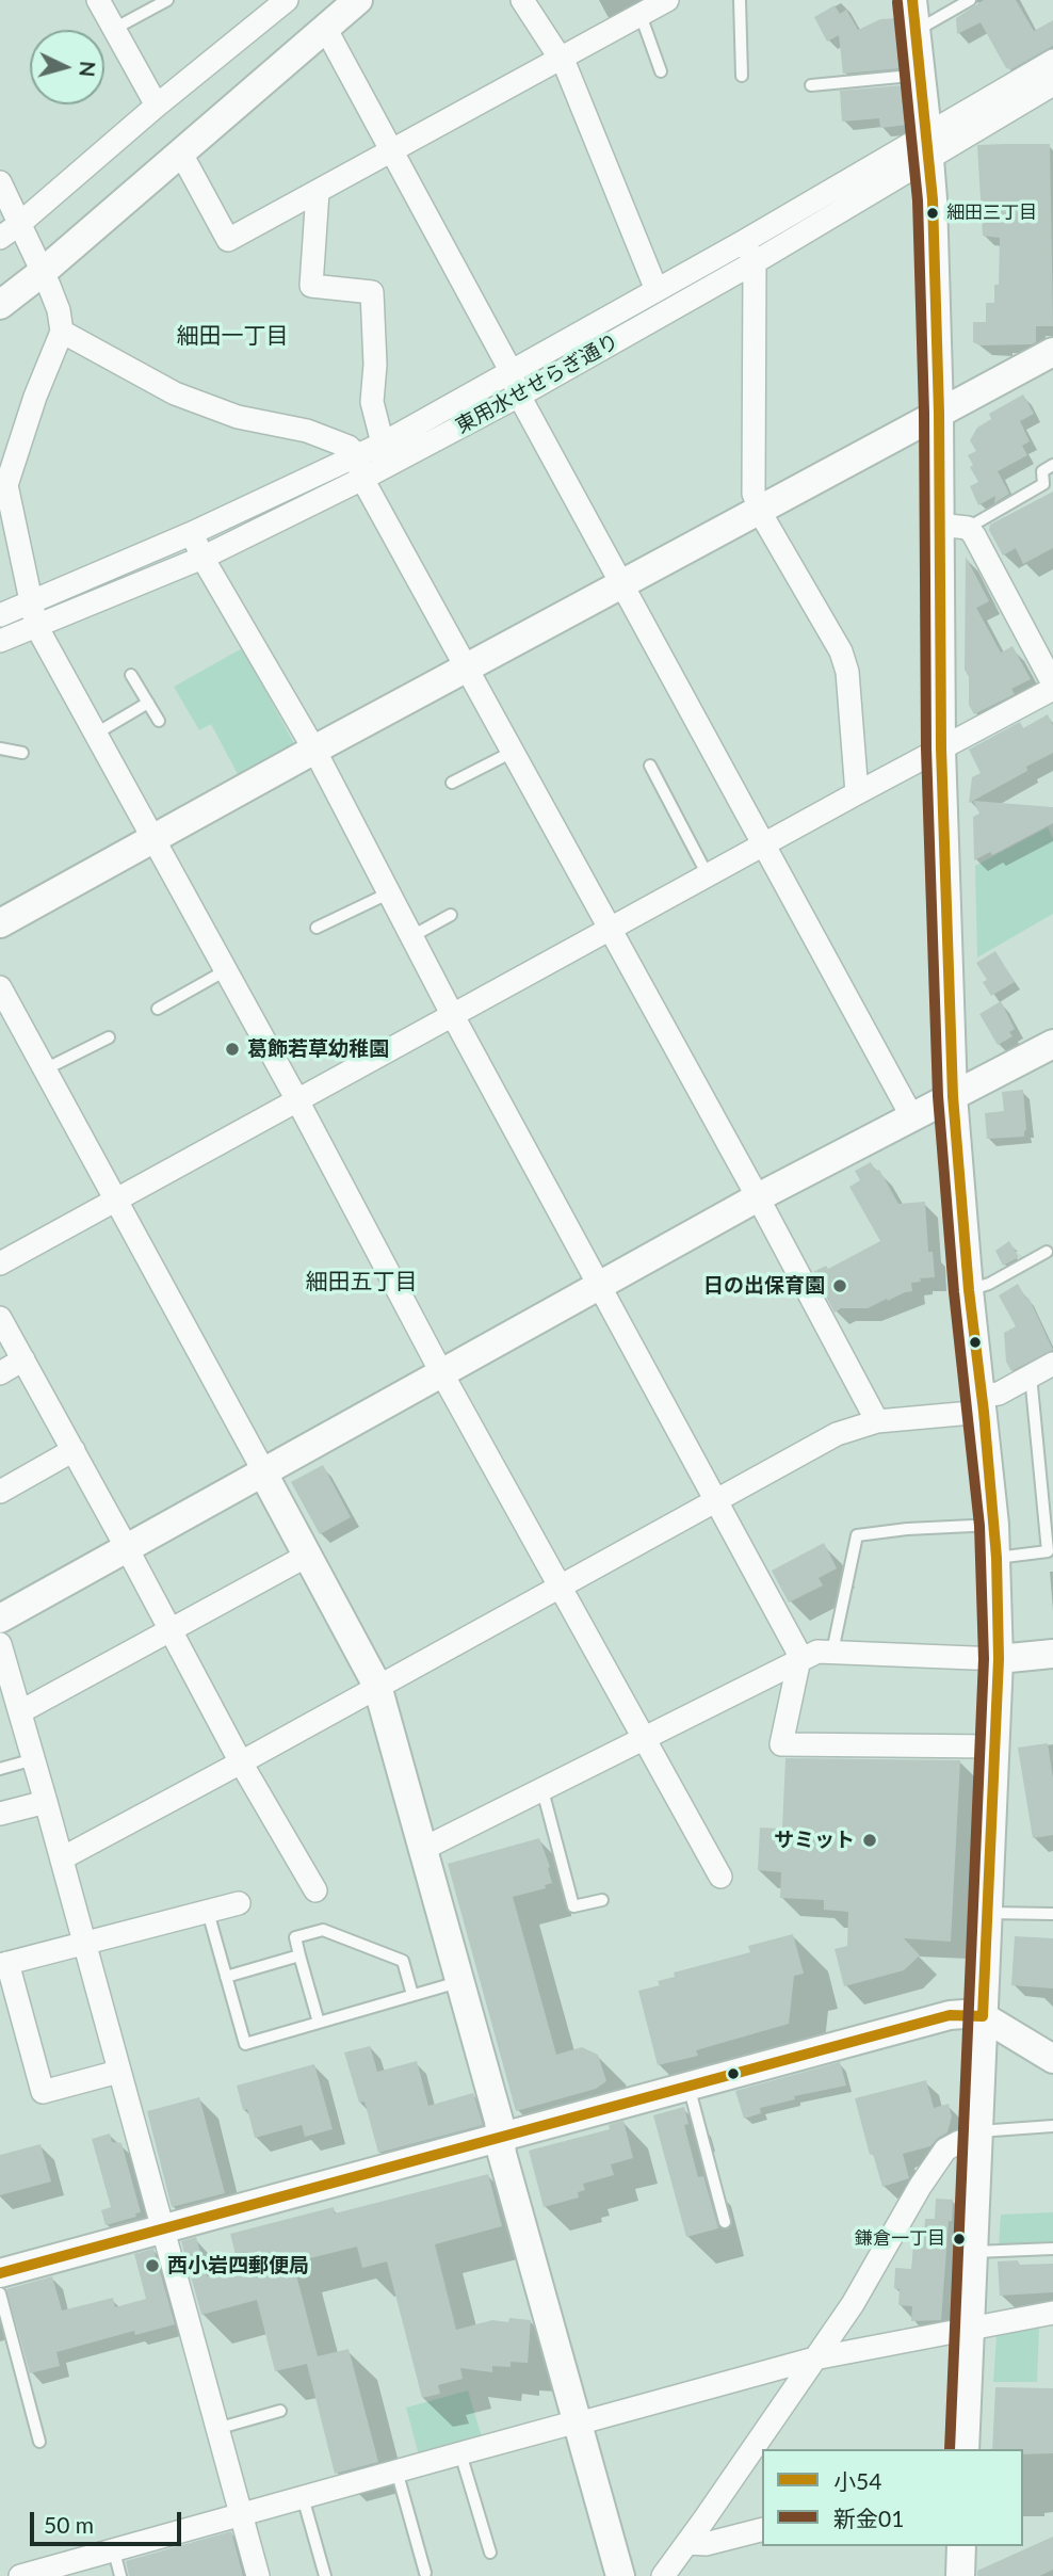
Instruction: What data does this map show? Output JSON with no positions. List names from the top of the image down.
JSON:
{
  "streets": {
    "street": ["東用水せせらぎ通り"]
  },
  "districts": ["細田一丁目", "細田五丁目"],
  "places": [
    "細田三丁目",
    "葛飾若草幼稚園",
    "日の出保育園",
    "サミット",
    "鎌倉一丁目",
    "西小岩四郵便局"
  ],
  "lines": ["transit line 小54", "transit line 新金01"],
  "legend": ["小54", "新金01"],
  "scale_bar": "50 m",
  "north": "right"
}
